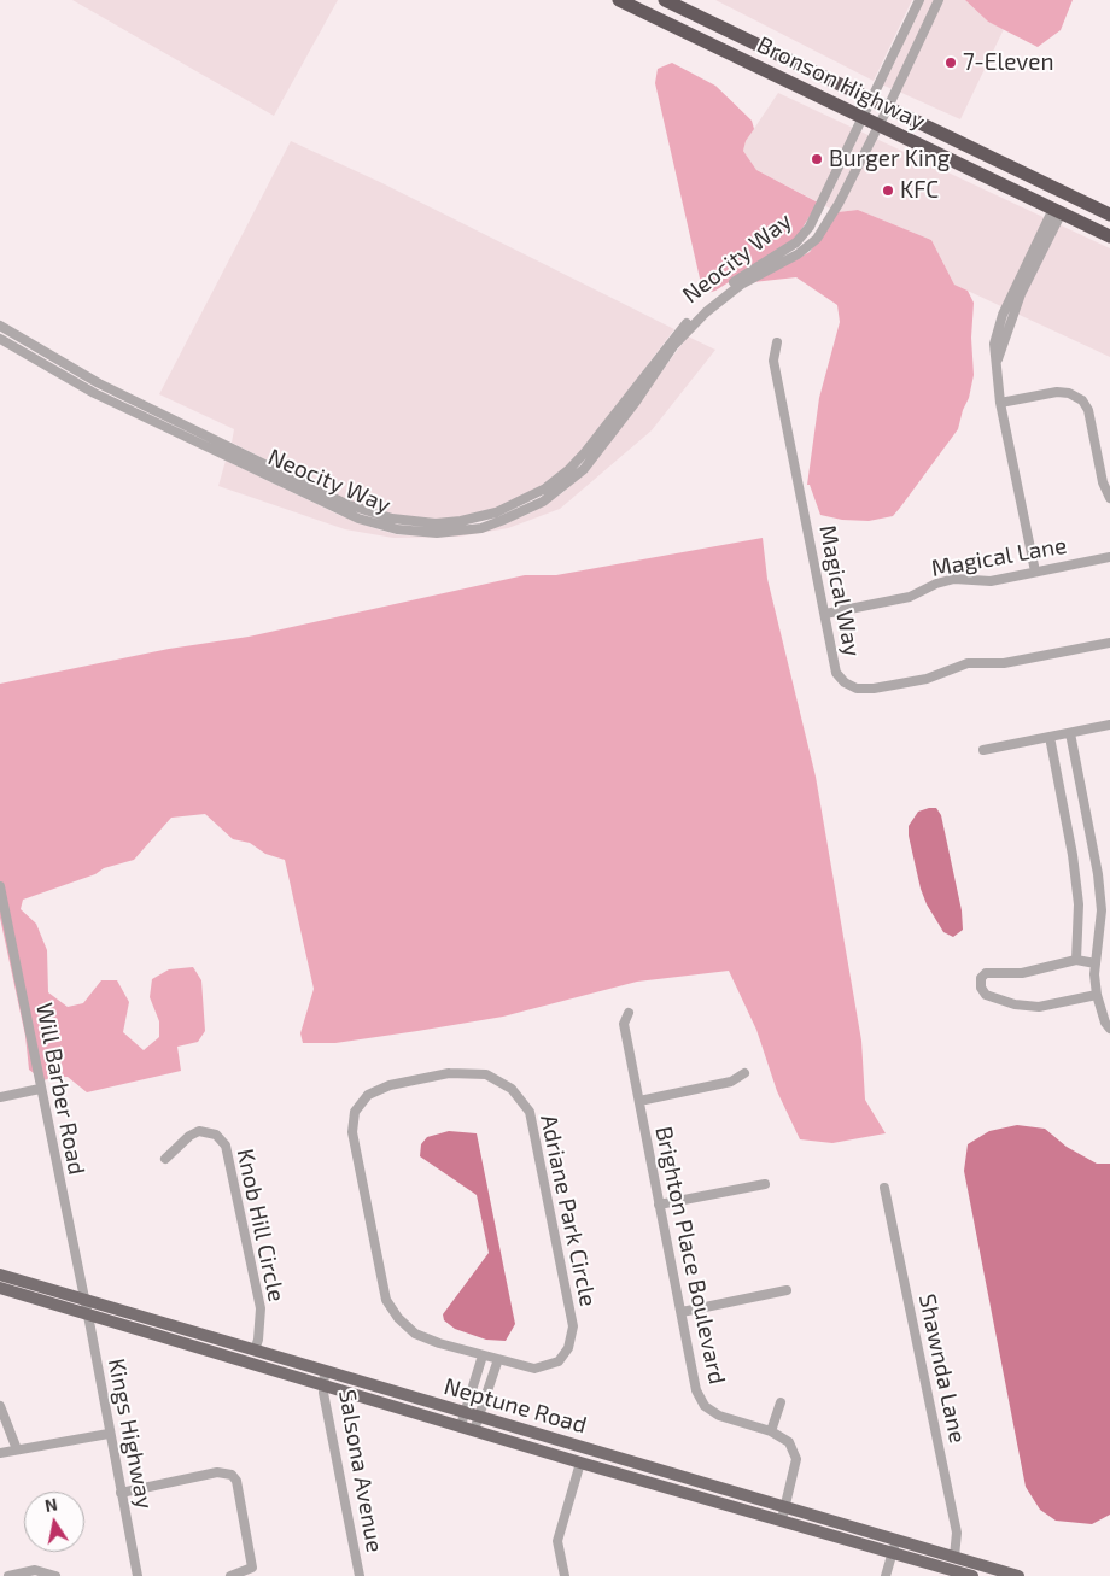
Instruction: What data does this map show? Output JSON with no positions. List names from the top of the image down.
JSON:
{
  "streets": {
    "highway": ["Bronson Highway"],
    "main road": ["Neptune Road"],
    "street": [
      "Neocity Way",
      "Magical Lane",
      "Magical Way",
      "Will Barber Road",
      "Adriane Park Circle",
      "Knob Hill Circle",
      "Brighton Place Boulevard",
      "Shawnda Lane",
      "Kings Highway",
      "Salsona Avenue"
    ]
  },
  "crossings": [
    ["Bronson Highway", "Neocity Way"],
    ["Magical Lane", "Magical Way"],
    ["Will Barber Road", "Neptune Road"],
    ["Will Barber Road", "Kings Highway"],
    ["Knob Hill Circle", "Neptune Road"],
    ["Brighton Place Boulevard", "Neptune Road"],
    ["Shawnda Lane", "Neptune Road"],
    ["Neptune Road", "Kings Highway"],
    ["Neptune Road", "Salsona Avenue"]
  ],
  "places": ["7-Eleven", "Burger King", "KFC"],
  "north": "top"
}
